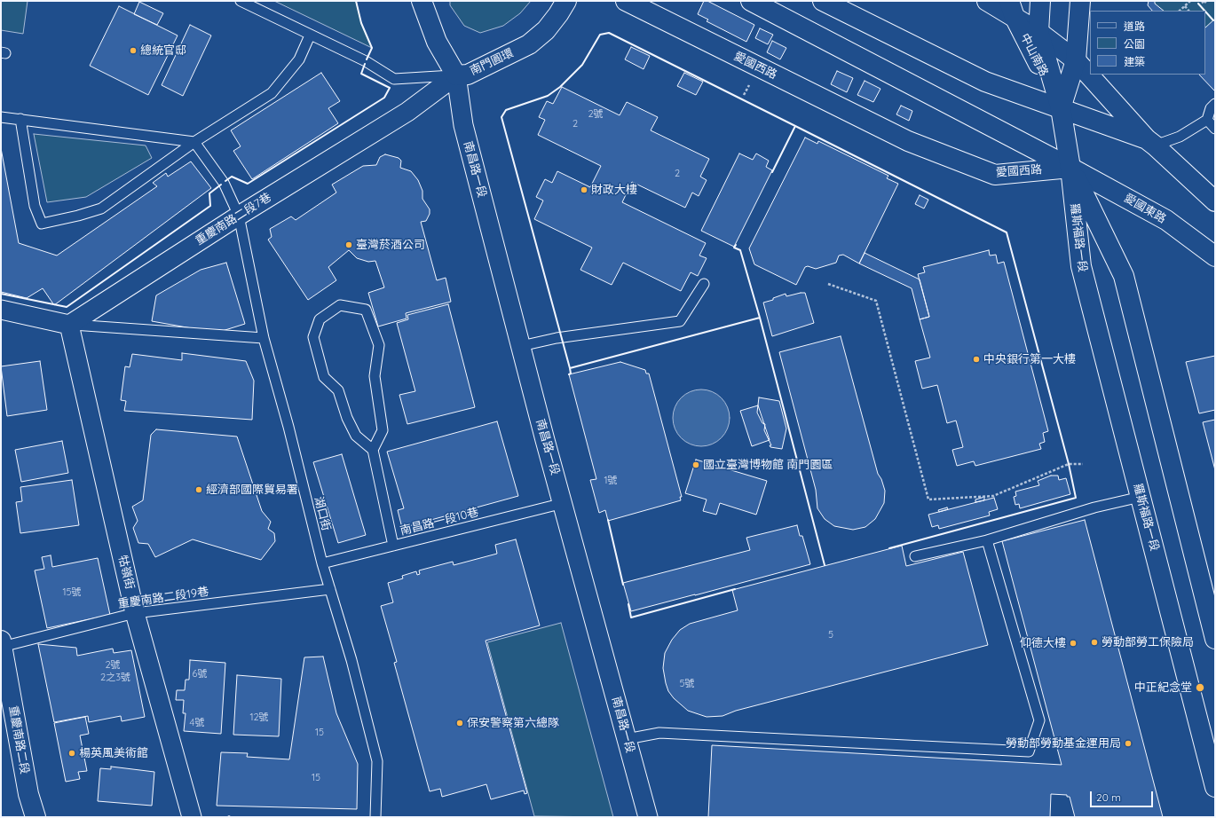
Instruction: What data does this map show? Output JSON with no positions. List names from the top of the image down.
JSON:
{
  "streets": {
    "street": [
      "中山南路",
      "南門圓環",
      "愛國西路",
      "南昌路一段",
      "愛國東路",
      "重慶南路二段7巷",
      "羅斯福路一段",
      "牯嶺街",
      "重慶南路二段"
    ],
    "lane": ["湖口街", "南昌路一段10巷", "重慶南路二段19巷"]
  },
  "crossings": [
    ["中山南路", "愛國西路"],
    ["中山南路", "愛國東路"],
    ["中山南路", "羅斯福路一段"],
    ["南門圓環", "南昌路一段"],
    ["南門圓環", "重慶南路二段7巷"],
    ["愛國西路", "愛國東路"],
    ["愛國西路", "羅斯福路一段"],
    ["南昌路一段", "重慶南路二段7巷"],
    ["南昌路一段", "南昌路一段10巷"],
    ["愛國東路", "羅斯福路一段"],
    ["重慶南路二段7巷", "湖口街"],
    ["重慶南路二段7巷", "牯嶺街"],
    ["湖口街", "南昌路一段10巷"],
    ["湖口街", "重慶南路二段19巷"],
    ["牯嶺街", "重慶南路二段19巷"],
    ["重慶南路二段19巷", "重慶南路二段"]
  ],
  "places": [
    "總統官邸",
    "財政大樓",
    "臺灣菸酒公司",
    "中央銀行第一大樓",
    "國立臺灣博物館 南門園區",
    "經濟部國際貿易署",
    "勞動部勞工保險局",
    "仰德大樓",
    "中正紀念堂",
    "保安警察第六總隊",
    "勞動部勞動基金運用局",
    "楊英風美術館"
  ],
  "house_numbers": [
    "2號",
    "2",
    "2",
    "1號",
    "15號",
    "5",
    "2號",
    "6號",
    "2之3號",
    "5號",
    "12號",
    "4號",
    "15",
    "15"
  ],
  "legend": ["道路", "公園", "建築"],
  "scale_bar": "20 m"
}
